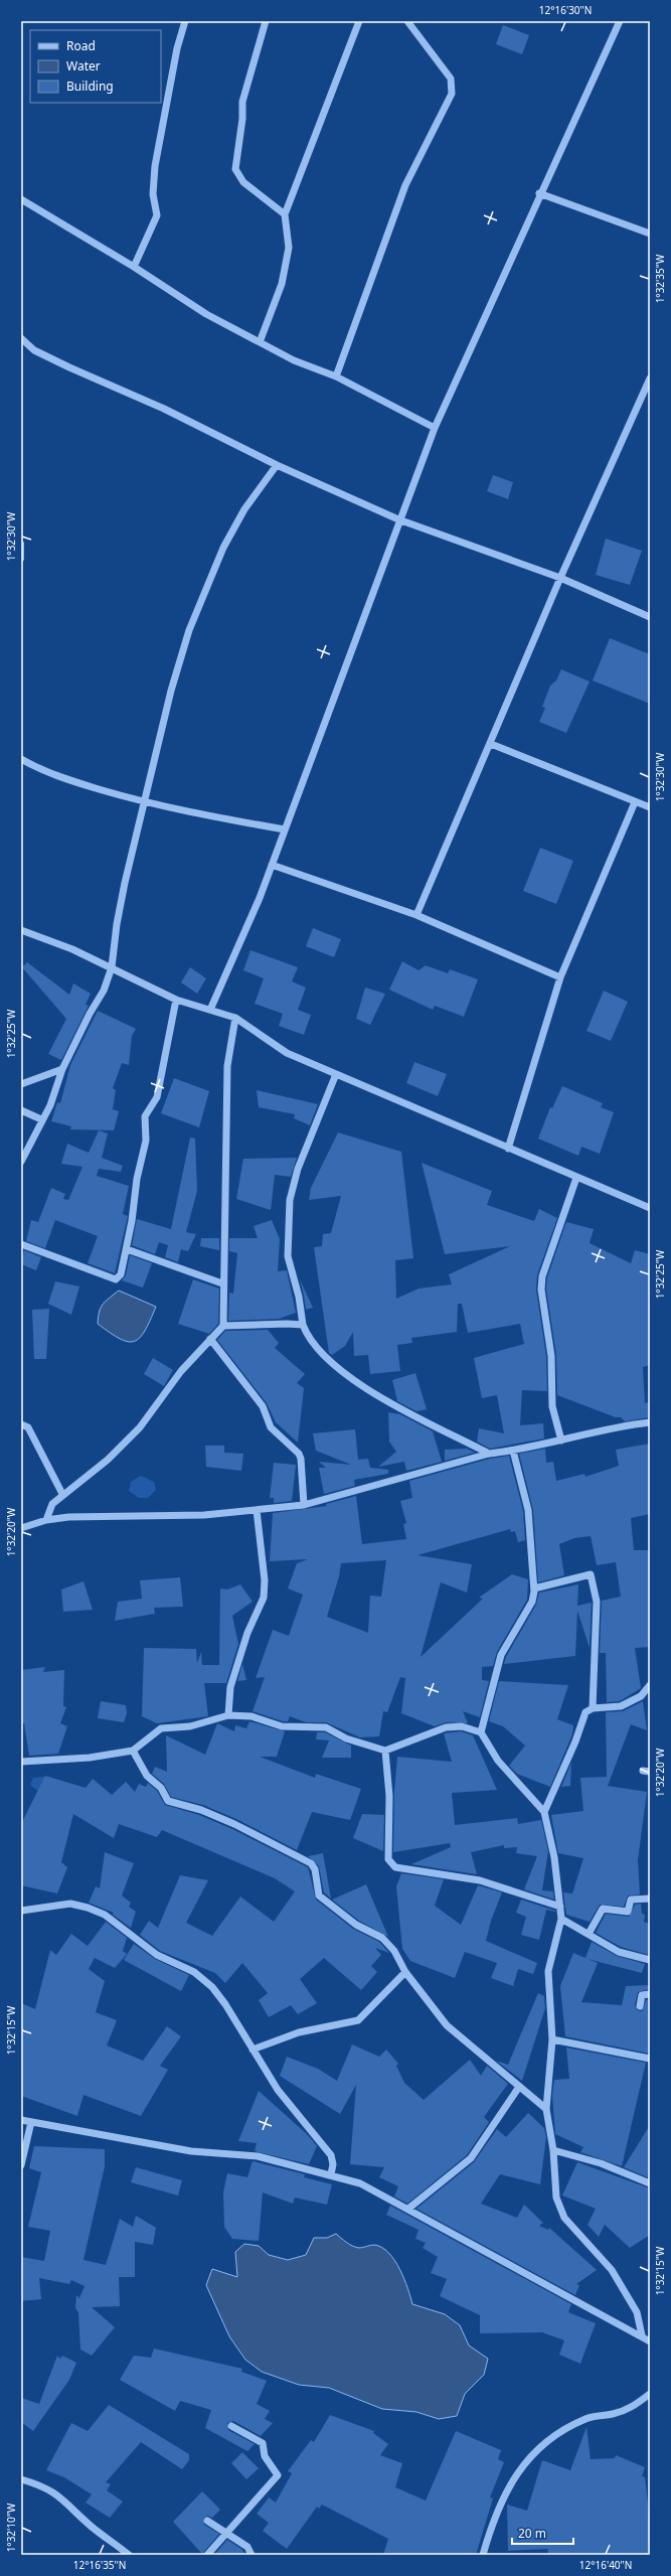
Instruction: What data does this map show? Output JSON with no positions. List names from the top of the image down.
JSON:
{
  "legend": ["Road", "Water", "Building"],
  "scale_bar": "20 m",
  "coordinates": [
    "12°16'30\"N",
    "1°32'35\"W",
    "1°32'30\"W",
    "1°32'25\"W",
    "1°32'20\"W",
    "1°32'15\"W",
    "1°32'10\"W",
    "12°16'35\"N",
    "12°16'40\"N"
  ]
}
